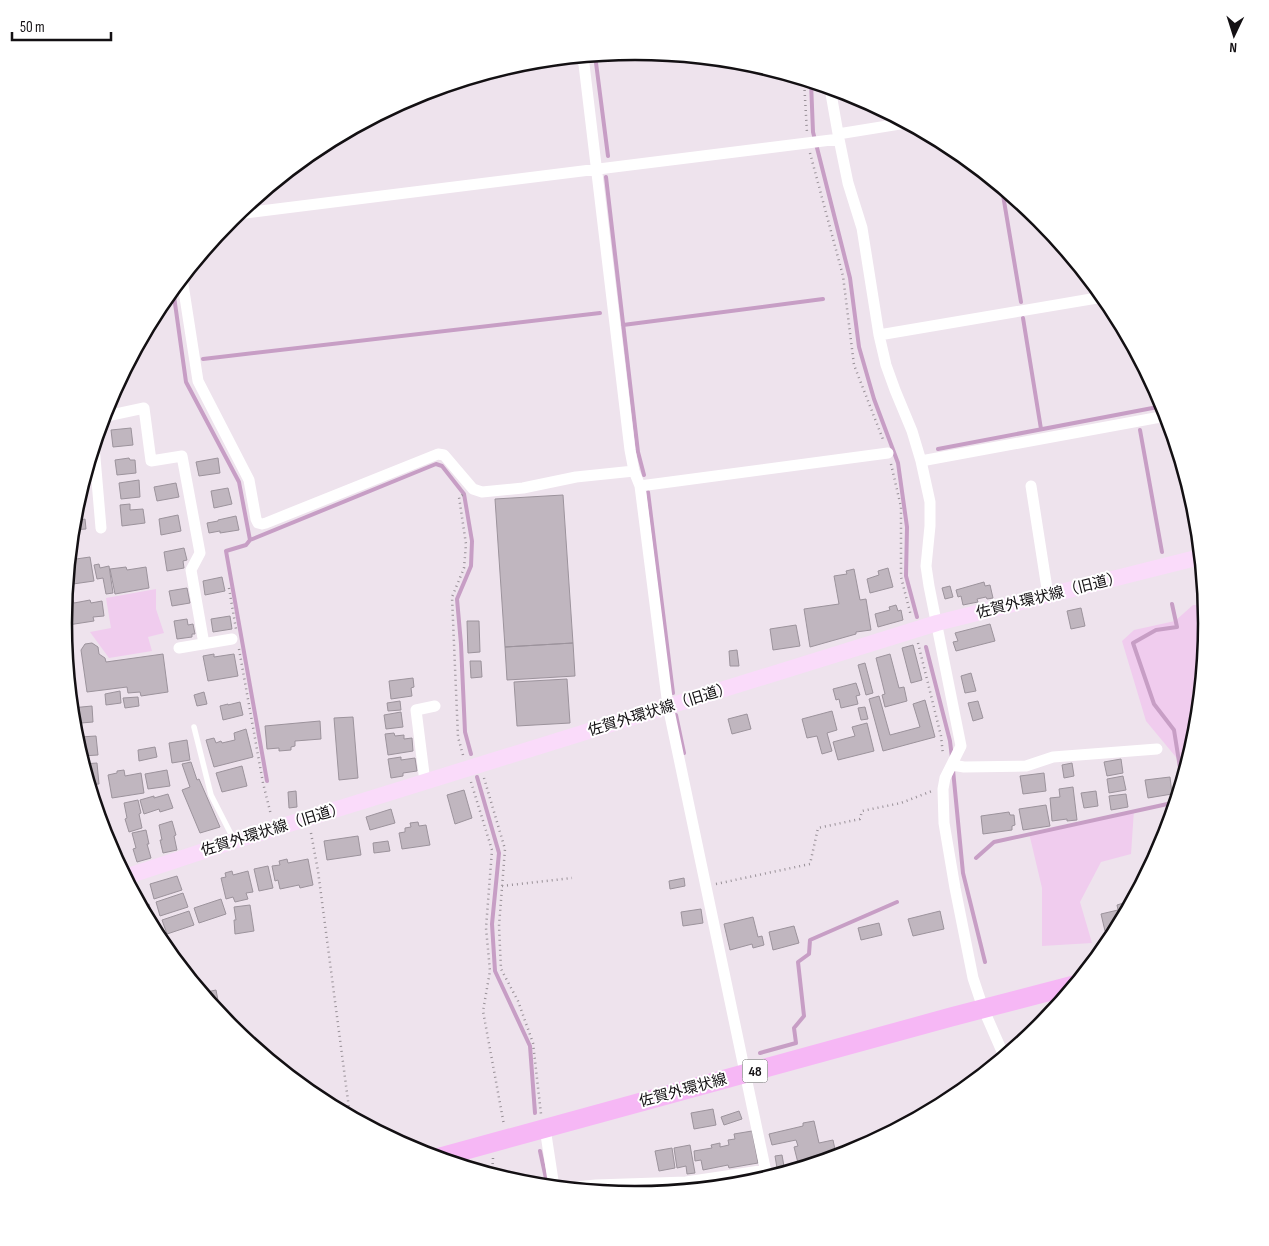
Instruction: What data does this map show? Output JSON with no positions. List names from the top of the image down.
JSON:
{
  "streets": {
    "main road": ["48", "佐賀外環状線"],
    "street": ["佐賀外環状線（旧道）"]
  },
  "scale_bar": "50 m",
  "north": "bottom"
}
